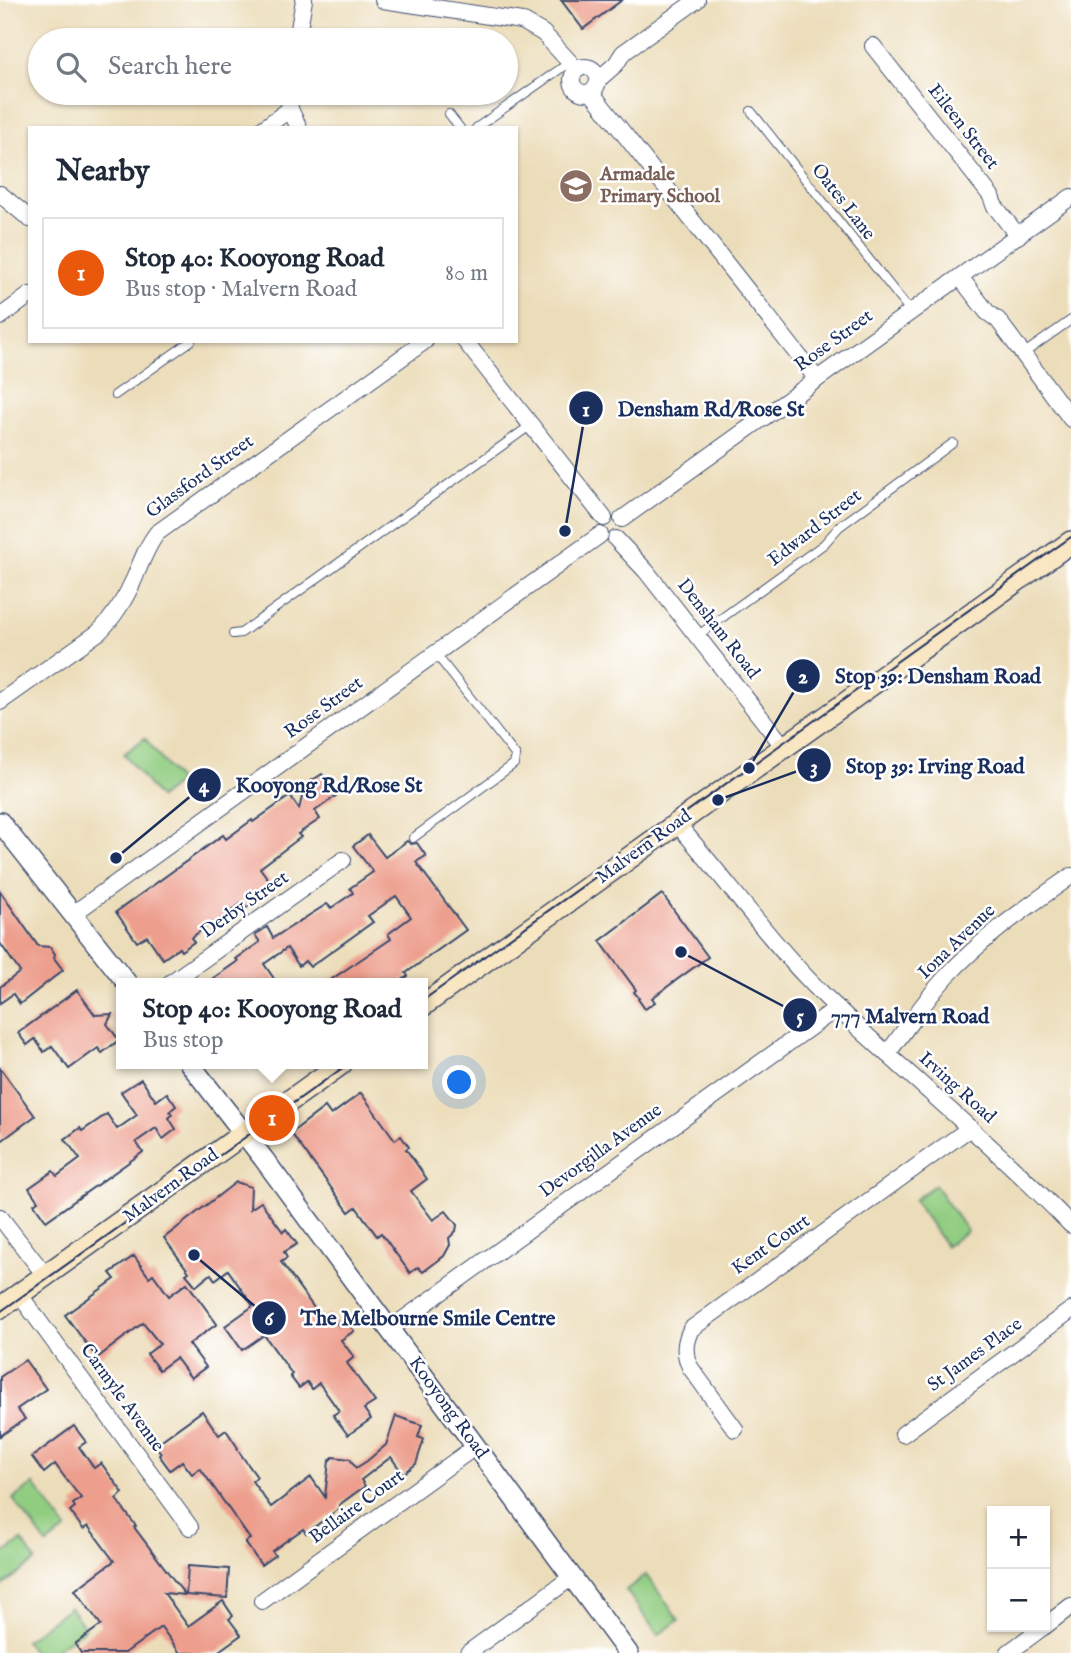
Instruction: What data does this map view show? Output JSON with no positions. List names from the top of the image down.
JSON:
{
  "streets": {
    "main road": ["Malvern Road"],
    "street": [
      "Eileen Street",
      "Rose Street",
      "Glassford Street",
      "Densham Road",
      "Derby Street",
      "Iona Avenue",
      "Irving Road",
      "Devorgilla Avenue",
      "Kent Court",
      "St James Place",
      "Carmyle Avenue",
      "Kooyong Road",
      "Bellaire Court"
    ],
    "lane": ["Oates Lane", "Edward Street"]
  },
  "crossings": [
    ["Eileen Street", "Rose Street"],
    ["Oates Lane", "Rose Street"],
    ["Rose Street", "Densham Road"],
    ["Edward Street", "Densham Road"],
    ["Densham Road", "Malvern Road"],
    ["Malvern Road", "Irving Road"],
    ["Malvern Road", "Carmyle Avenue"],
    ["Malvern Road", "Kooyong Road"],
    ["Iona Avenue", "Irving Road"],
    ["Irving Road", "Devorgilla Avenue"],
    ["Irving Road", "Kent Court"],
    ["Devorgilla Avenue", "Kooyong Road"],
    ["Kooyong Road", "Bellaire Court"]
  ],
  "places": {
    "school or university": ["Armadale Primary School"],
    "other": [
      "Densham Rd/Rose St",
      "Stop 39: Densham Road",
      "Stop 39: Irving Road",
      "Kooyong Rd/Rose St",
      "777 Malvern Road",
      "The Melbourne Smile Centre"
    ]
  },
  "page": {
    "search": "Search here",
    "heading": "Nearby",
    "list": [
      {
        "mark": "1",
        "name": "Stop 40: Kooyong Road",
        "note": "Bus stop · Malvern Road",
        "value": "80 m"
      }
    ],
    "popup": ["Stop 40: Kooyong Road", "Bus stop"],
    "pins": "1",
    "map_buttons": ["+", "−"]
  }
}
